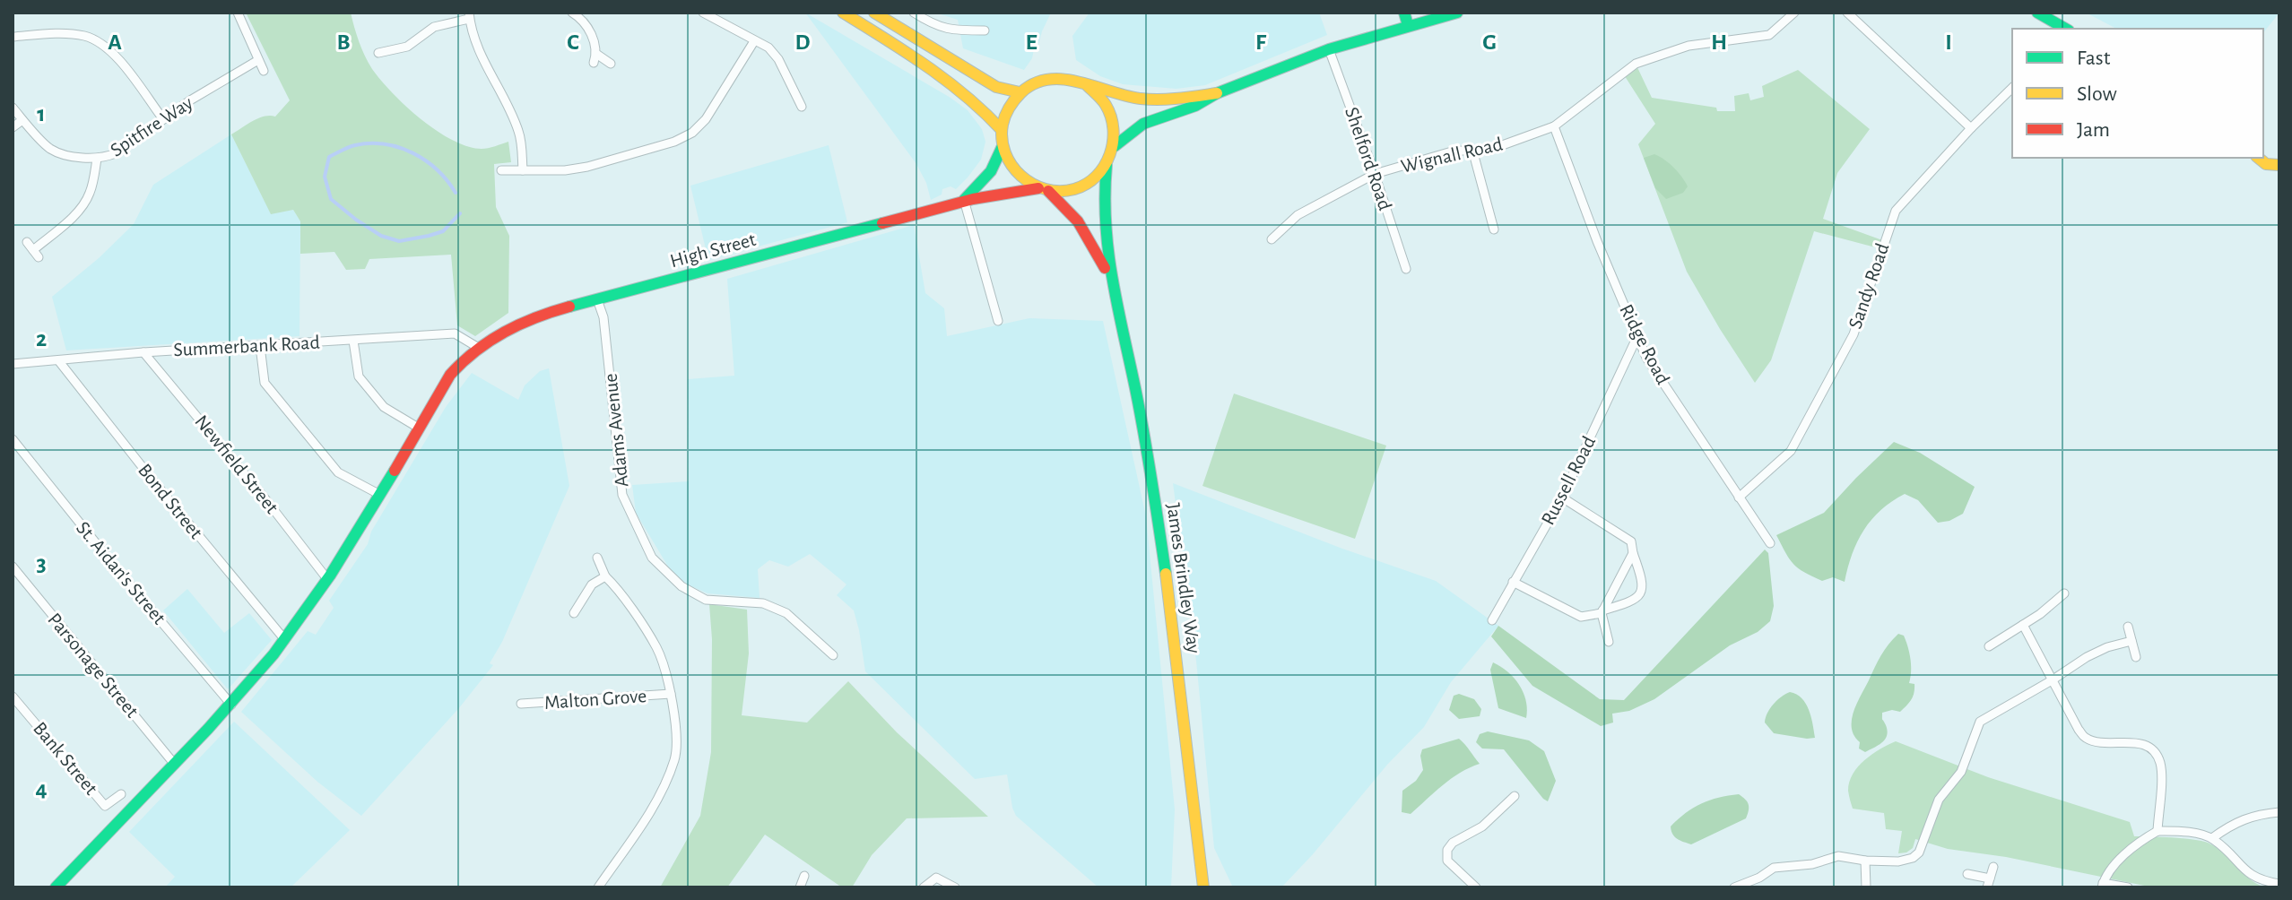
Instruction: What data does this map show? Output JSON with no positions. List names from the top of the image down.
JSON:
{
  "streets": {
    "main road": ["High Street", "James Brindley Way"],
    "street": [
      "Spitfire Way",
      "Wignall Road",
      "Shelford Road",
      "Sandy Road",
      "Ridge Road",
      "Summerbank Road",
      "Adams Avenue",
      "Newfield Street",
      "Russell Road",
      "Bond Street",
      "St. Aidan's Street",
      "Parsonage Street",
      "Malton Grove",
      "Bank Street"
    ]
  },
  "crossings": [
    ["Wignall Road", "Shelford Road"],
    ["Wignall Road", "Ridge Road"],
    ["High Street", "Summerbank Road"],
    ["High Street", "Adams Avenue"],
    ["High Street", "Newfield Street"],
    ["High Street", "Bond Street"],
    ["High Street", "St. Aidan's Street"],
    ["High Street", "James Brindley Way"],
    ["High Street", "Parsonage Street"],
    ["Sandy Road", "Ridge Road"],
    ["Ridge Road", "Russell Road"],
    ["Summerbank Road", "Newfield Street"],
    ["Summerbank Road", "Bond Street"]
  ],
  "legend": ["Fast", "Slow", "Jam"],
  "grid": {
    "columns": [
      "A",
      "B",
      "C",
      "D",
      "E",
      "F",
      "G",
      "H",
      "I"
    ],
    "rows": [
      "1",
      "2",
      "3",
      "4"
    ]
  }
}
